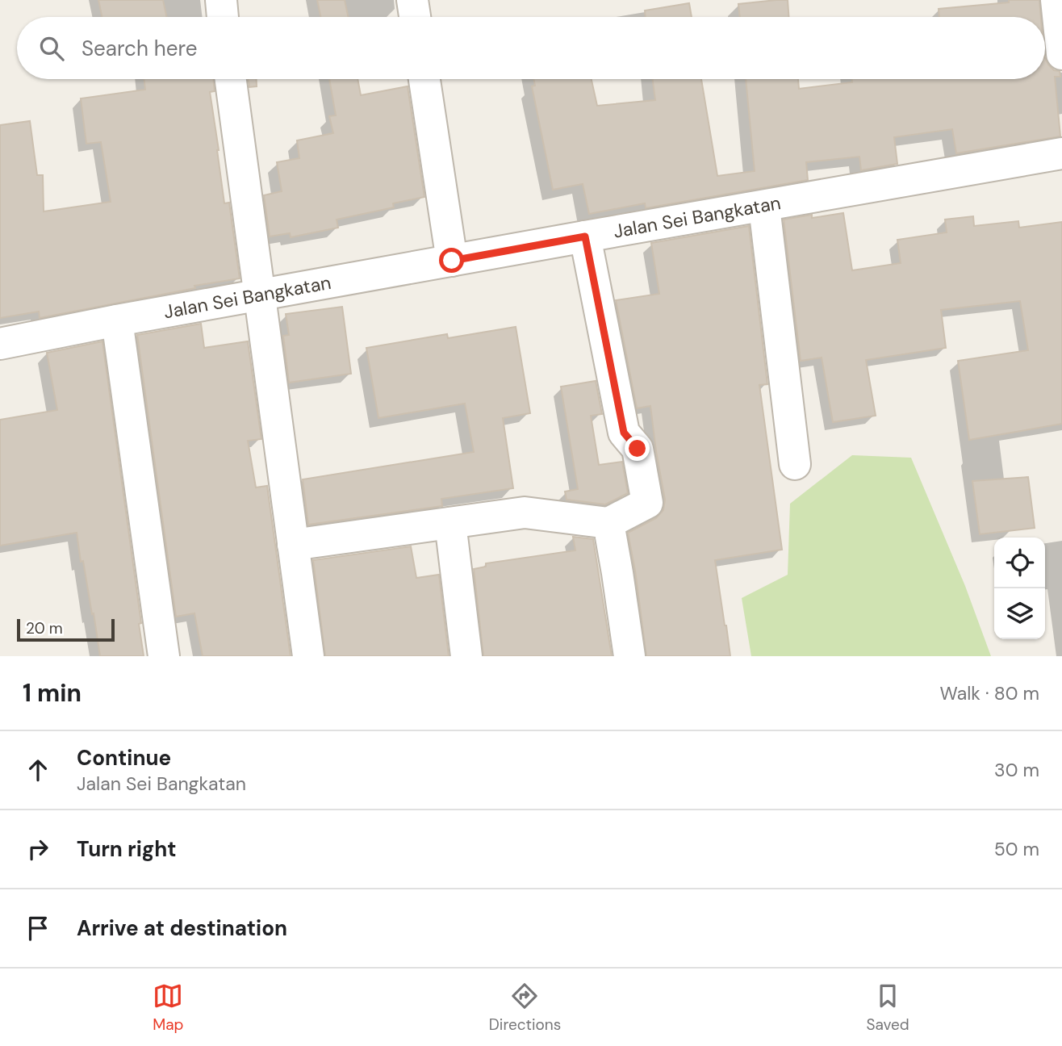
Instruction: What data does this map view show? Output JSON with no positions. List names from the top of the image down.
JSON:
{
  "streets": {
    "street": ["Jalan Sei Bangkatan"]
  },
  "scale_bar": "20 m",
  "page": {
    "search": "Search here",
    "scale": "20 m",
    "heading": ["1 min", "Walk · 80 m"],
    "list": [
      ["Continue", "Jalan Sei Bangkatan", "30 m"],
      ["Turn right", "50 m"],
      "Arrive at destination"
    ],
    "nav": ["Map", "Directions", "Saved"]
  }
}
